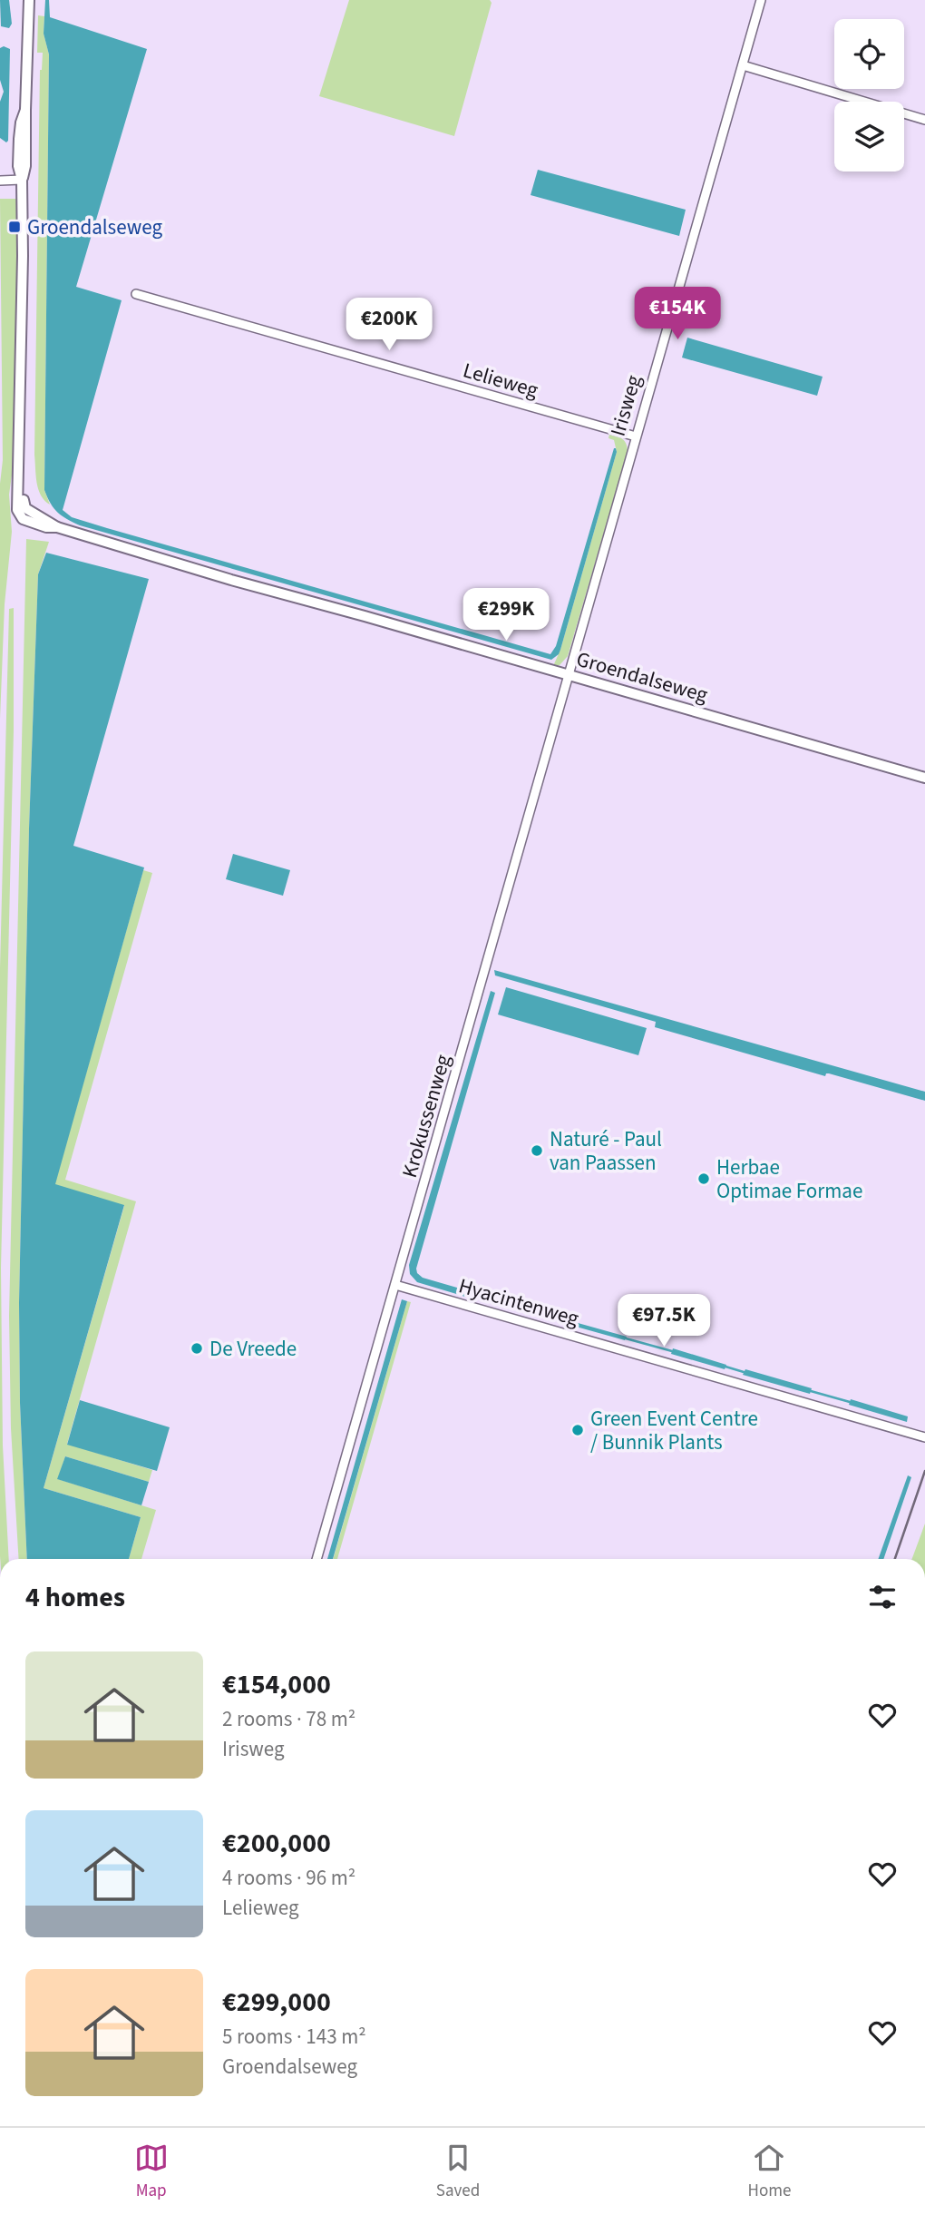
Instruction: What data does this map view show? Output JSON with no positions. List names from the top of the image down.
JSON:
{
  "streets": {
    "street": [
      "Lelieweg",
      "Irisweg",
      "Groendalseweg",
      "Krokussenweg",
      "Hyacintenweg"
    ]
  },
  "crossings": [
    ["Lelieweg", "Irisweg"],
    ["Irisweg", "Groendalseweg"],
    ["Irisweg", "Krokussenweg"],
    ["Groendalseweg", "Krokussenweg"],
    ["Krokussenweg", "Hyacintenweg"]
  ],
  "places": {
    "transit": ["Groendalseweg"],
    "other": [
      "Naturé - Paul van Paassen",
      "Herbae Optimae Formae",
      "De Vreede",
      "Green Event Centre / Bunnik Plants"
    ]
  },
  "page": {
    "price": [
      "€154K",
      "€200K",
      "€299K",
      "€97.5K"
    ],
    "heading": "4 homes",
    "list": [
      {
        "name": "€154,000",
        "note": "2 rooms · 78 m² · Irisweg"
      },
      {
        "name": "€200,000",
        "note": "4 rooms · 96 m² · Lelieweg"
      },
      {
        "name": "€299,000",
        "note": "5 rooms · 143 m² · Groendalseweg"
      }
    ],
    "tabs": ["Map", "Saved", "Home"]
  }
}
